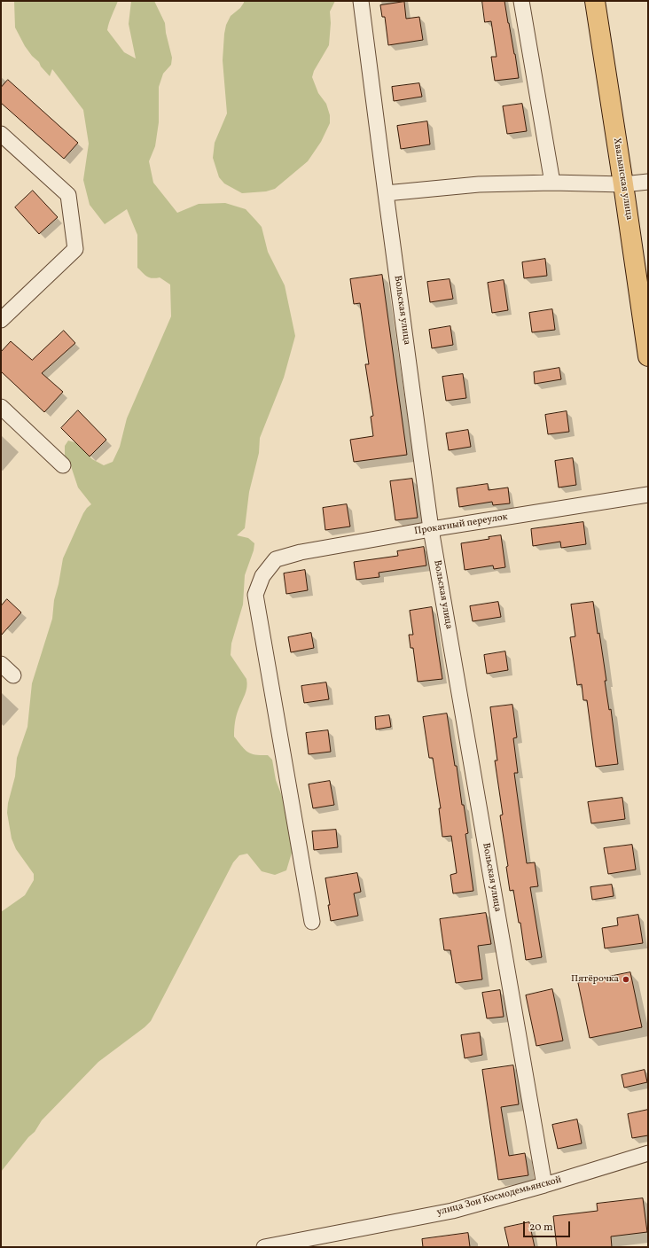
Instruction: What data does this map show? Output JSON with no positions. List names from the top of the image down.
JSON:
{
  "streets": {
    "main road": ["Хвалынская улица"],
    "street": ["Вольская улица", "Прокатный переулок", "улица Зои Космодемьянской"]
  },
  "crossings": [
    ["Вольская улица", "Прокатный переулок"],
    ["Вольская улица", "улица Зои Космодемьянской"]
  ],
  "places": ["Пятёрочка"],
  "scale_bar": "20 m"
}
